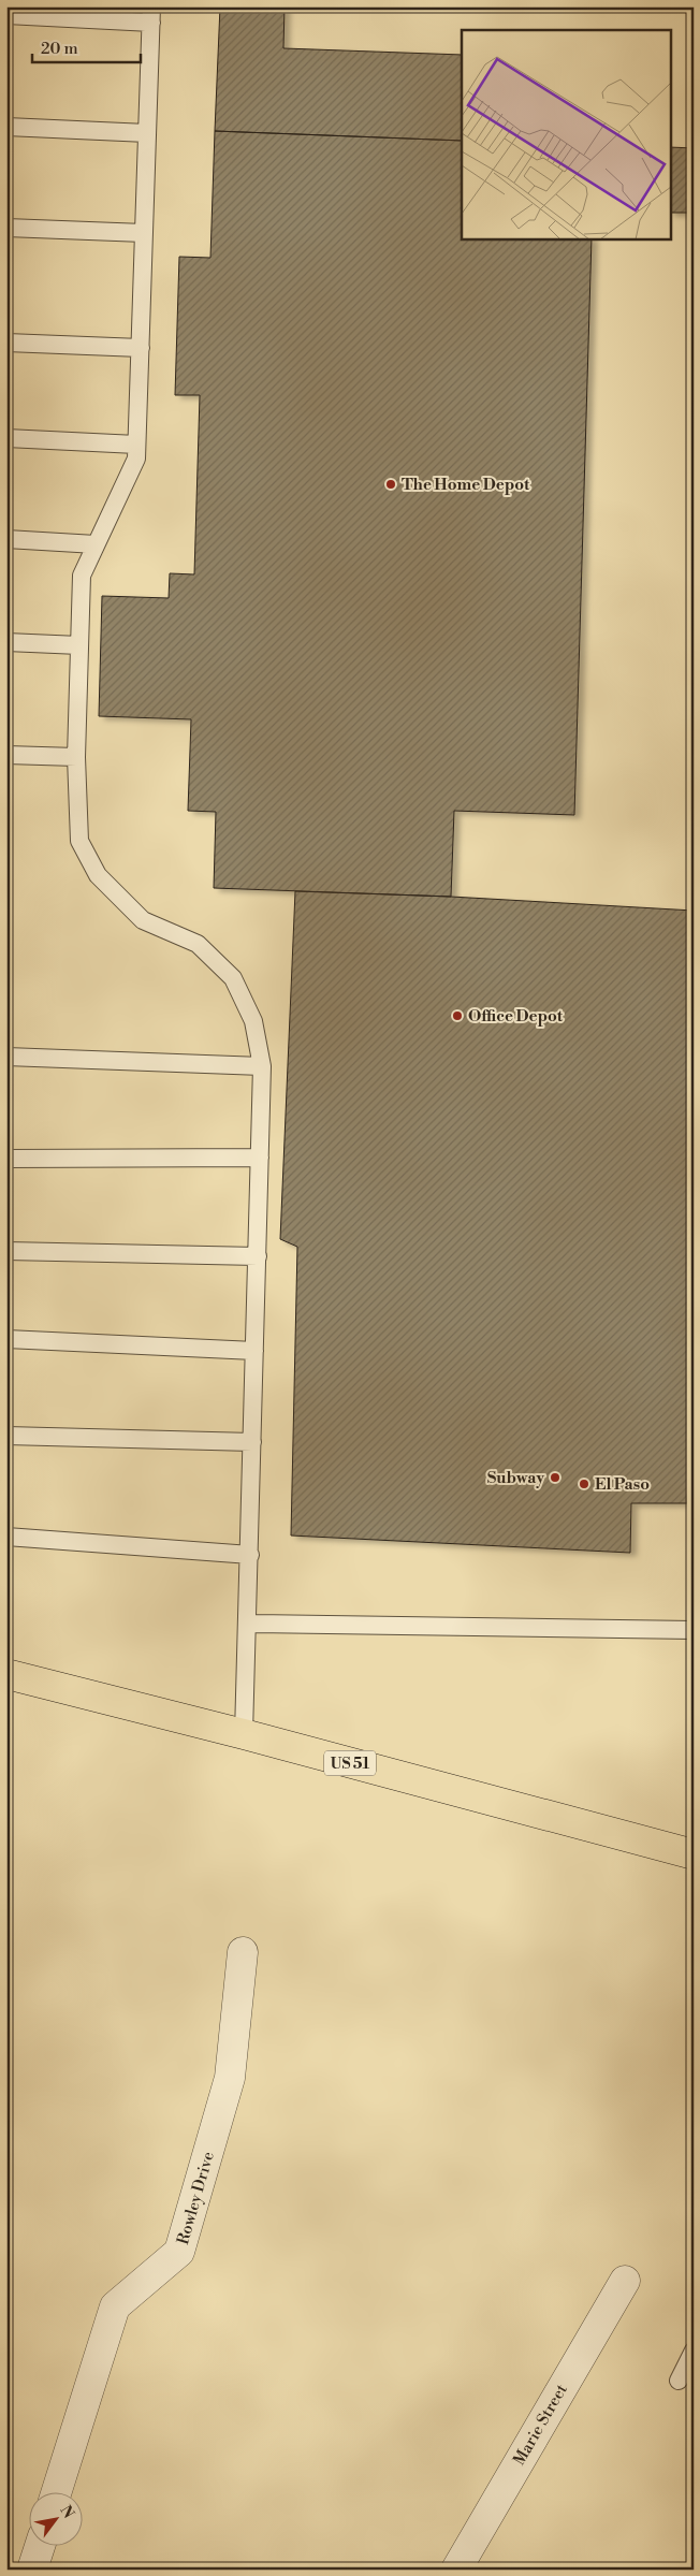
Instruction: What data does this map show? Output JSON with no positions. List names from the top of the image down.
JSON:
{
  "streets": {
    "highway": ["US 51"],
    "street": ["Rowley Drive", "Marie Street"]
  },
  "places": [
    "The Home Depot",
    "Office Depot",
    "Subway",
    "El Paso"
  ],
  "scale_bar": "20 m",
  "north": "top right"
}
